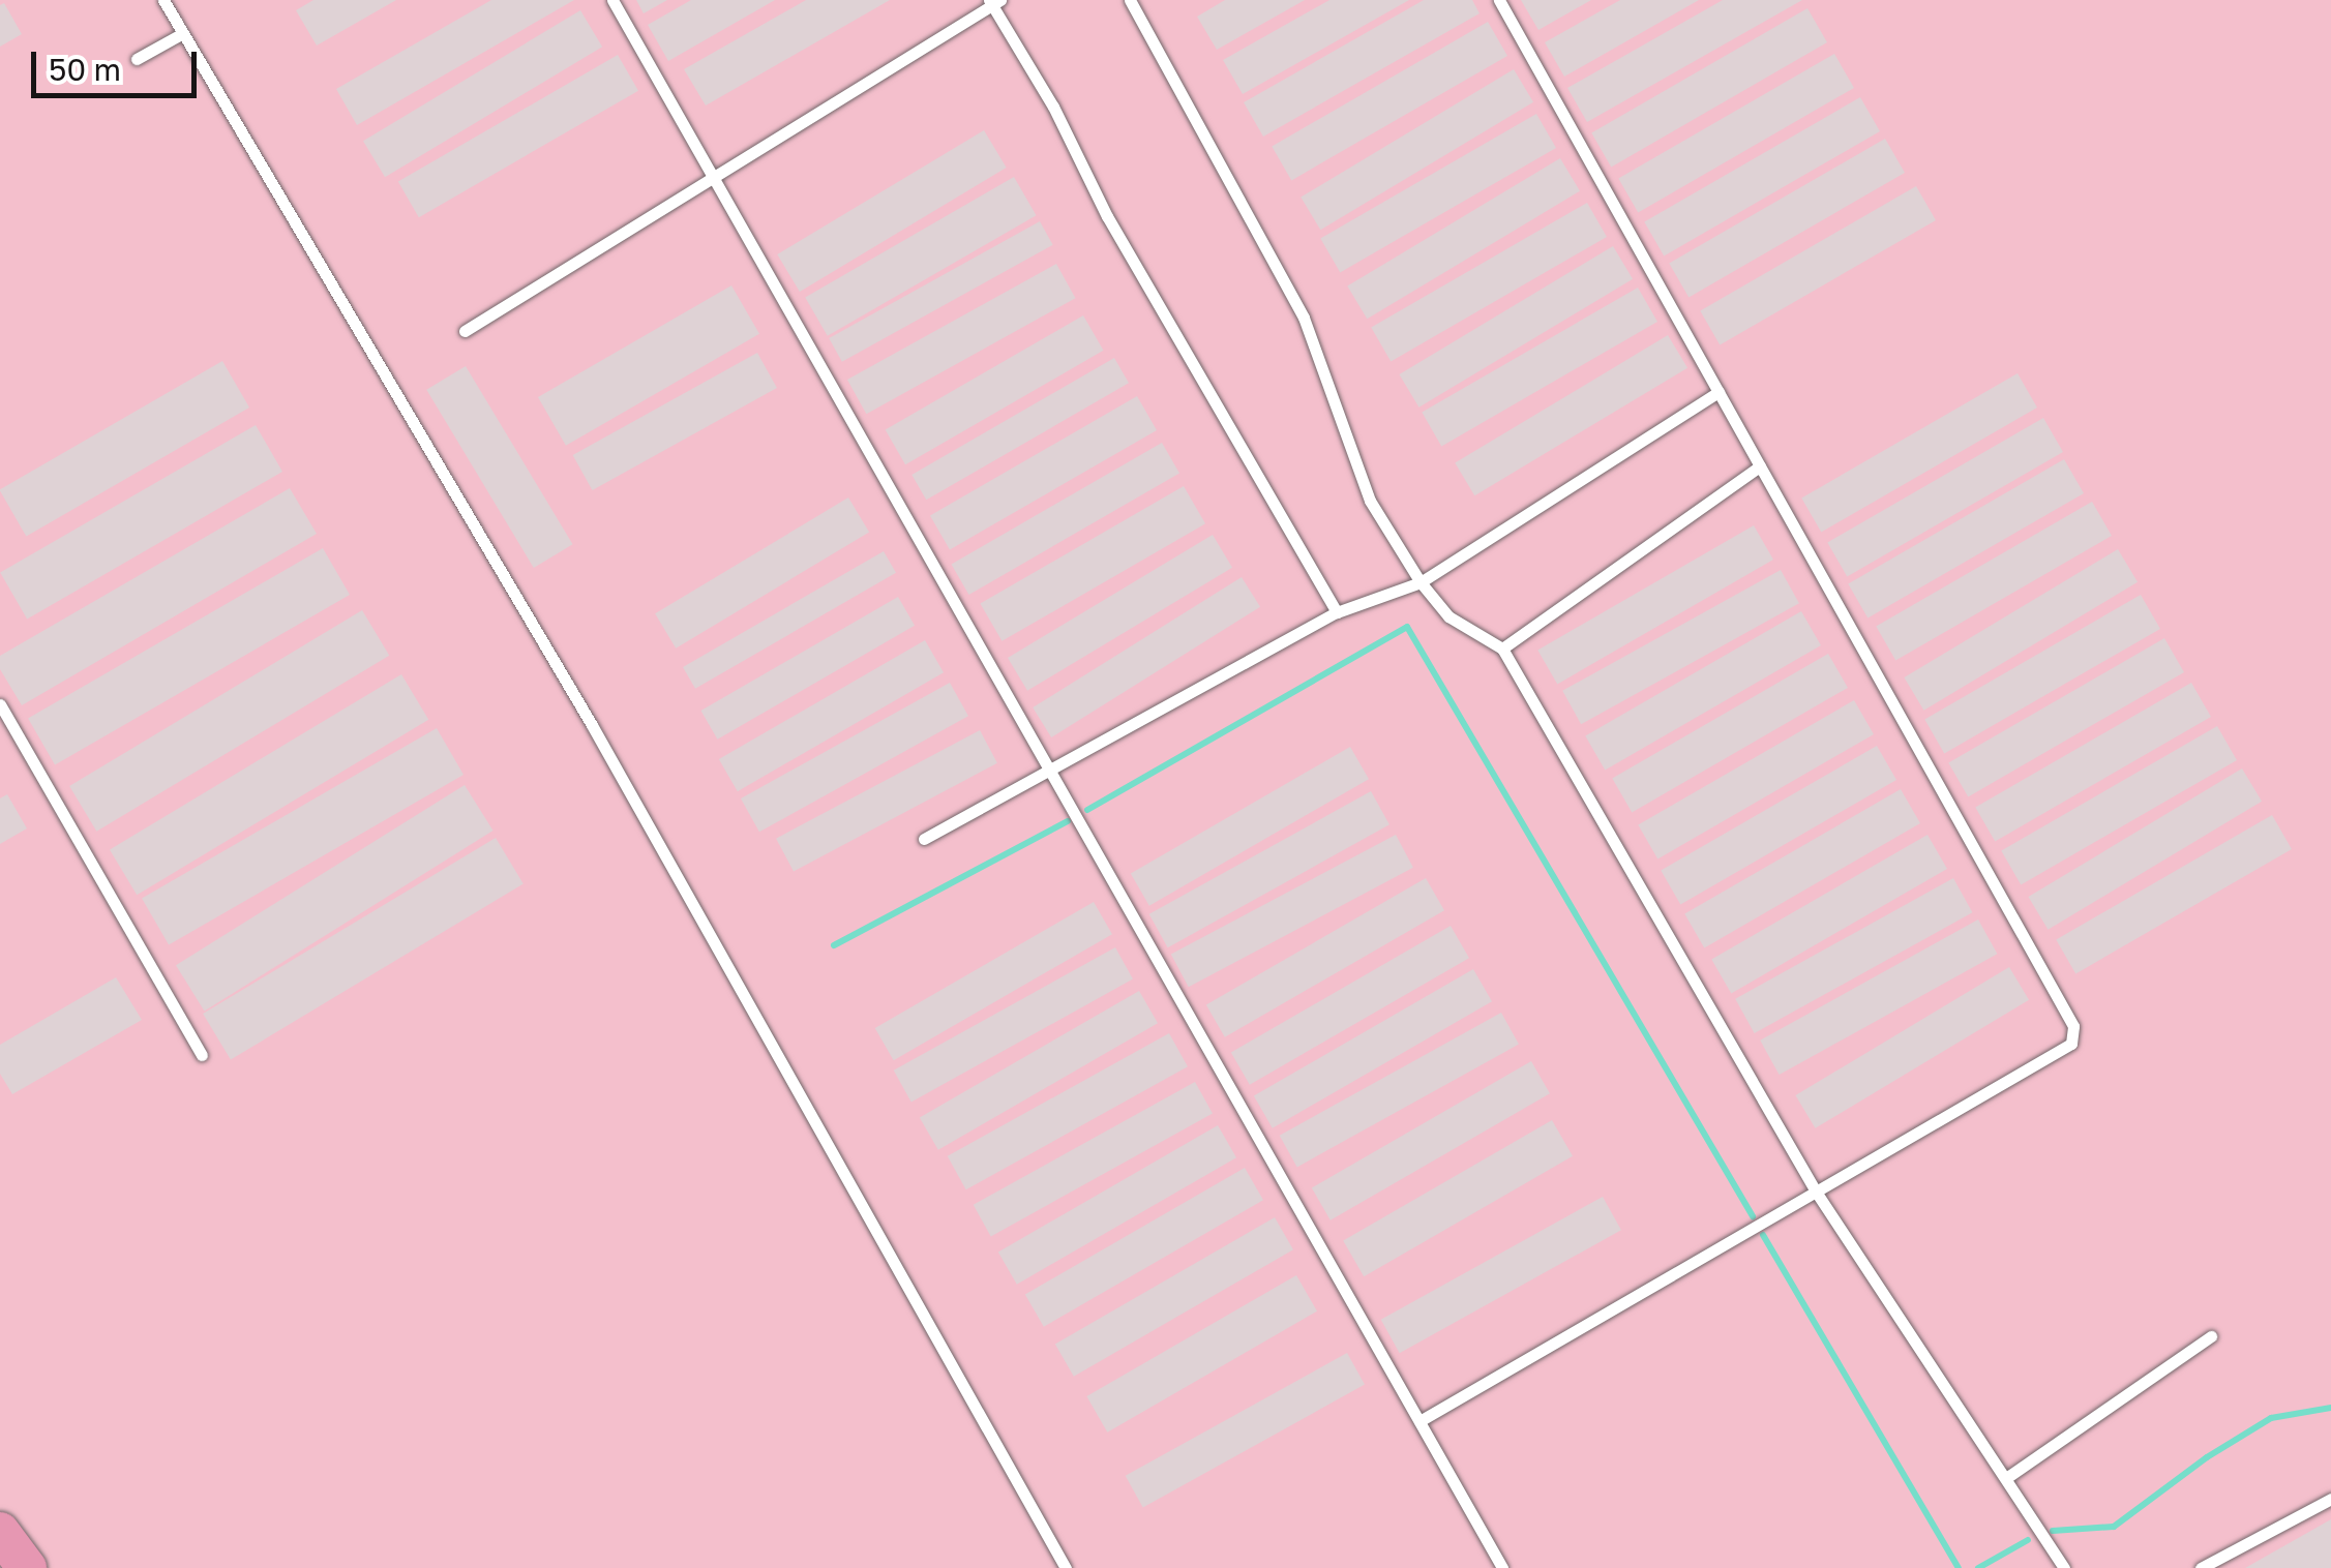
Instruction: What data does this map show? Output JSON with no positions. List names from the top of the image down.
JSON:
{
  "scale_bar": "50 m"
}
